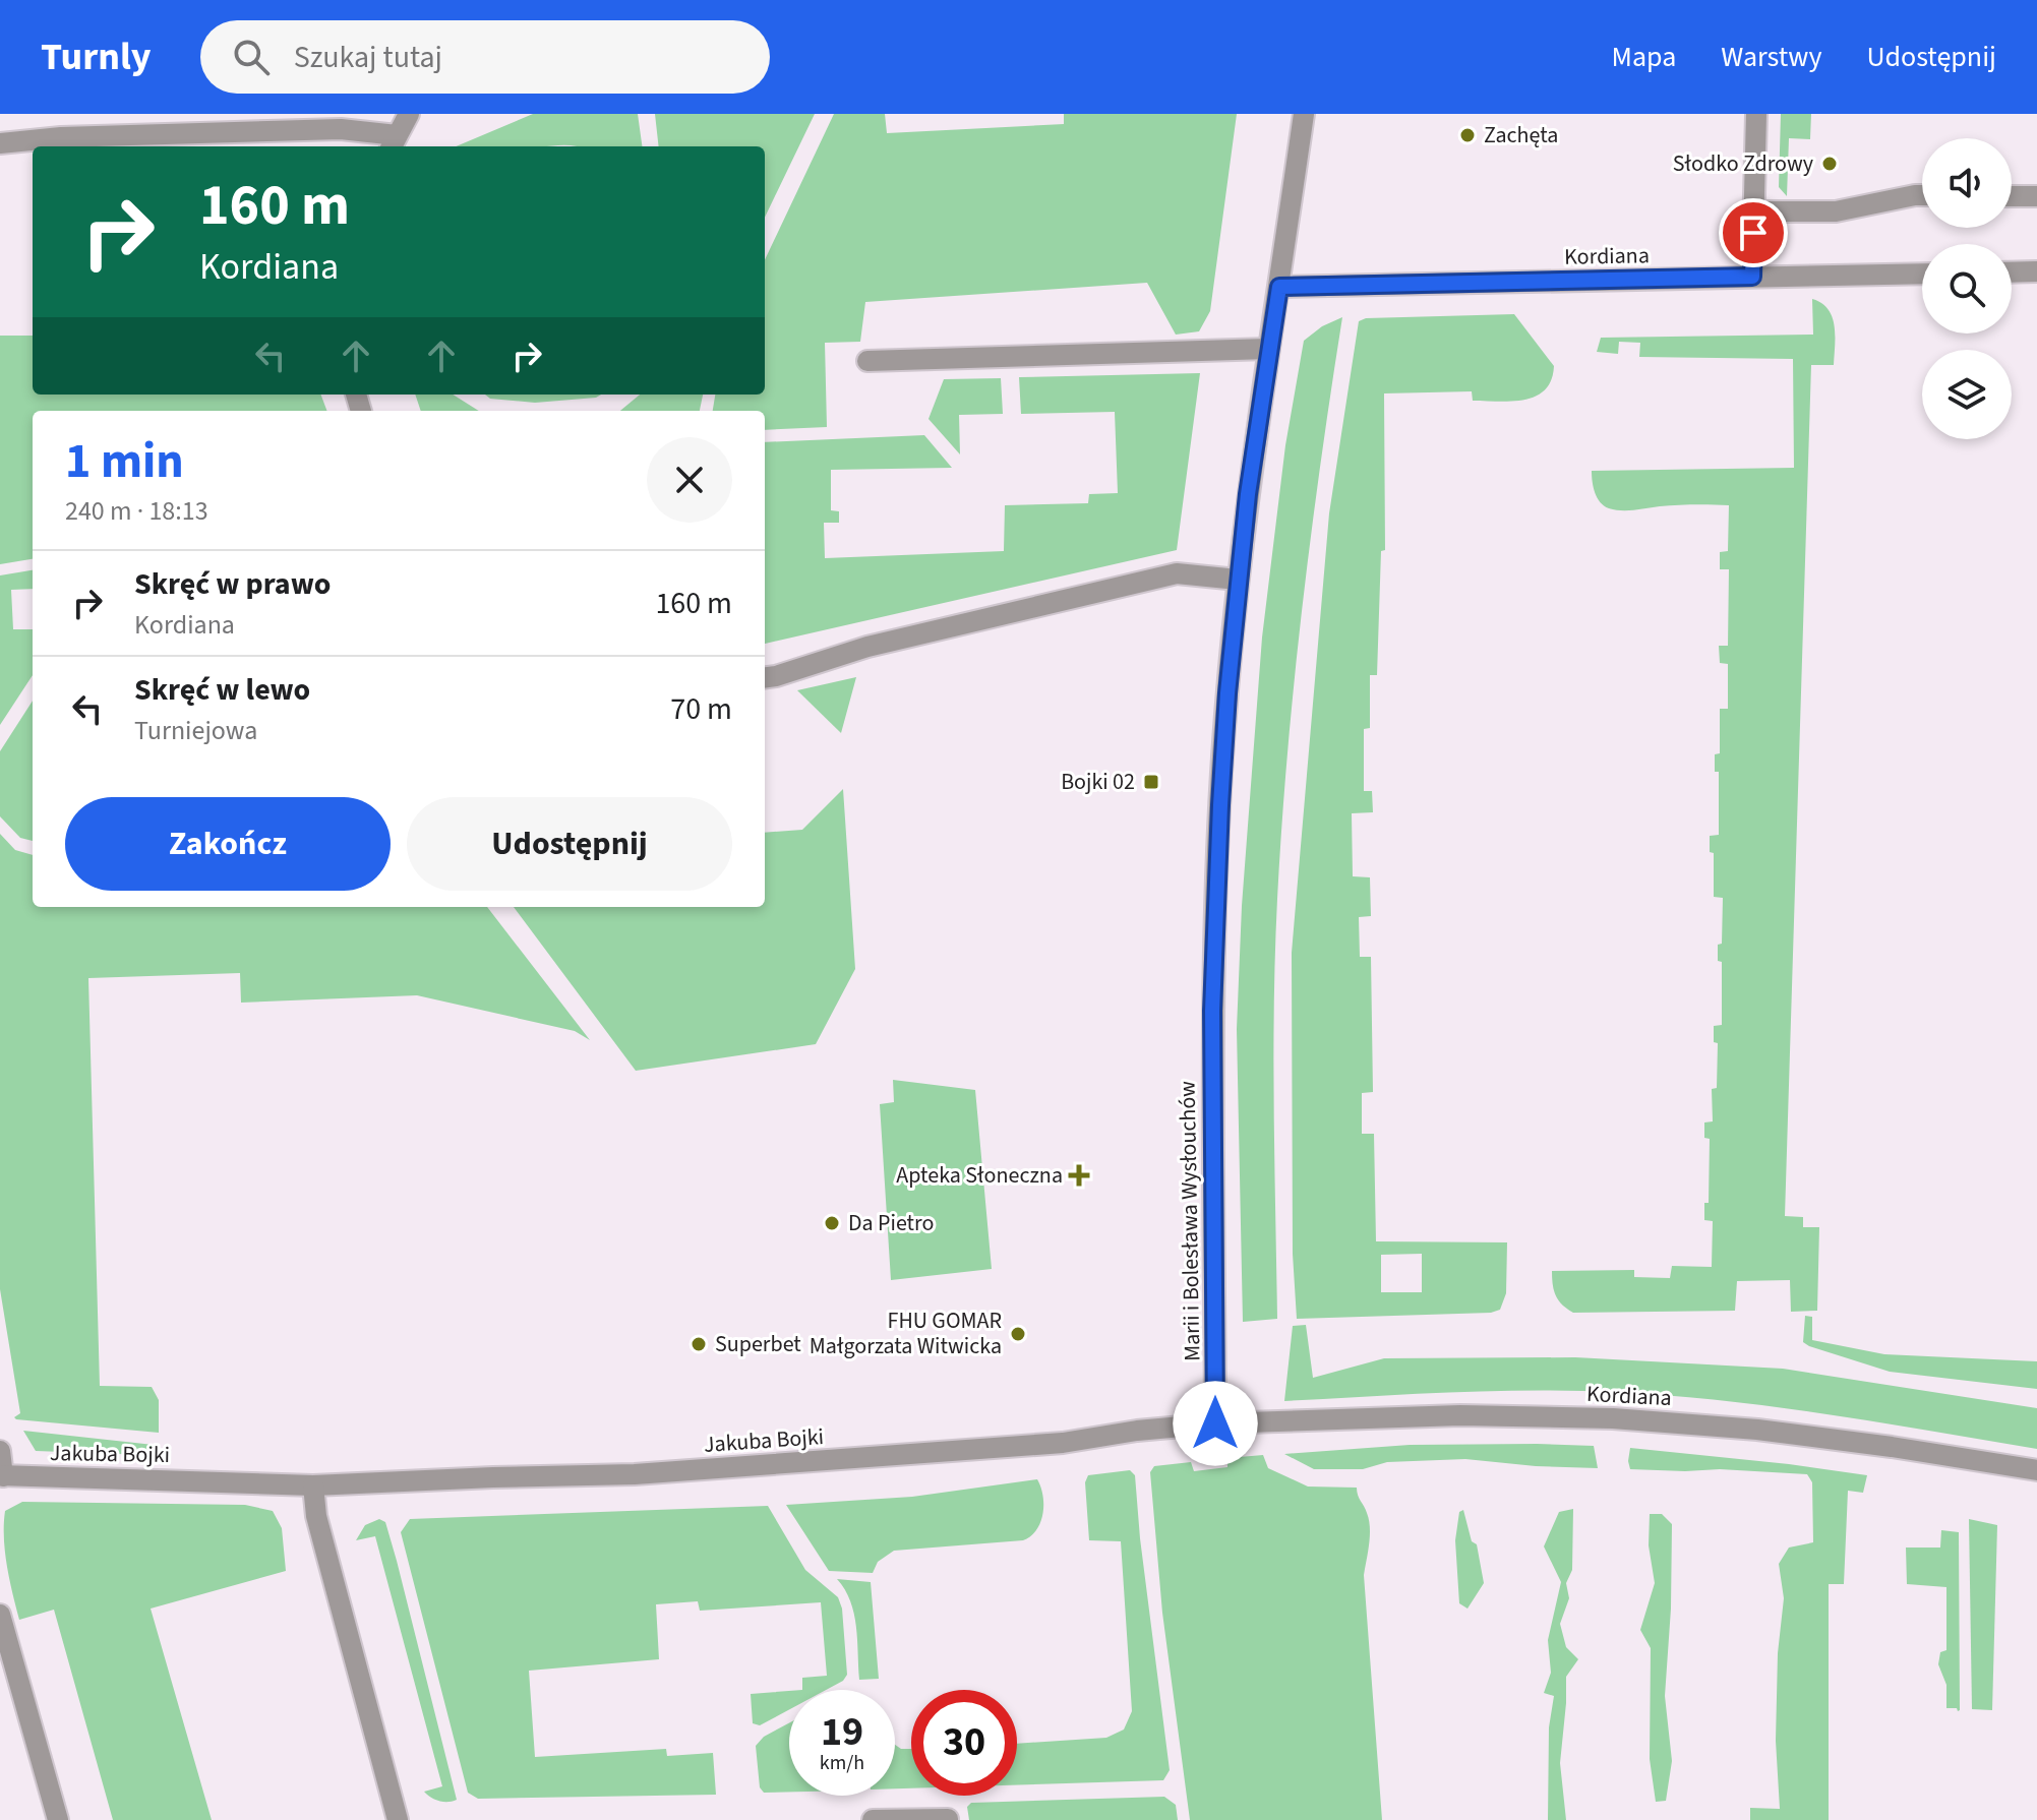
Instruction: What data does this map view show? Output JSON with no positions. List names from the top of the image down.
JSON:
{
  "streets": {
    "street": ["Kordiana", "Marii i Bolesława Wysłouchów", "Jakuba Bojki"]
  },
  "crossings": [
    ["Kordiana", "Marii i Bolesława Wysłouchów"],
    ["Kordiana", "Jakuba Bojki"],
    ["Marii i Bolesława Wysłouchów", "Jakuba Bojki"]
  ],
  "places": {
    "other": [
      "Zachęta",
      "Słodko Zdrowy",
      "Da Pietro",
      "FHU GOMAR Małgorzata Witwicka",
      "Superbet"
    ],
    "transit": ["Bojki 02"],
    "health": ["Apteka Słoneczna"]
  },
  "page": {
    "header": "Turnly",
    "search": "Szukaj tutaj",
    "nav": ["Mapa", "Warstwy", "Udostępnij"],
    "turn": ["160 m", "Kordiana"],
    "heading": ["1 min", "240 m · 18:13"],
    "list": [
      {
        "name": "Skręć w prawo",
        "note": "Kordiana",
        "value": "160 m"
      },
      {
        "name": "Skręć w lewo",
        "note": "Turniejowa",
        "value": "70 m"
      }
    ],
    "buttons": ["Zakończ", "Udostępnij"],
    "speed": "19 km/h",
    "limit": "30"
  }
}
